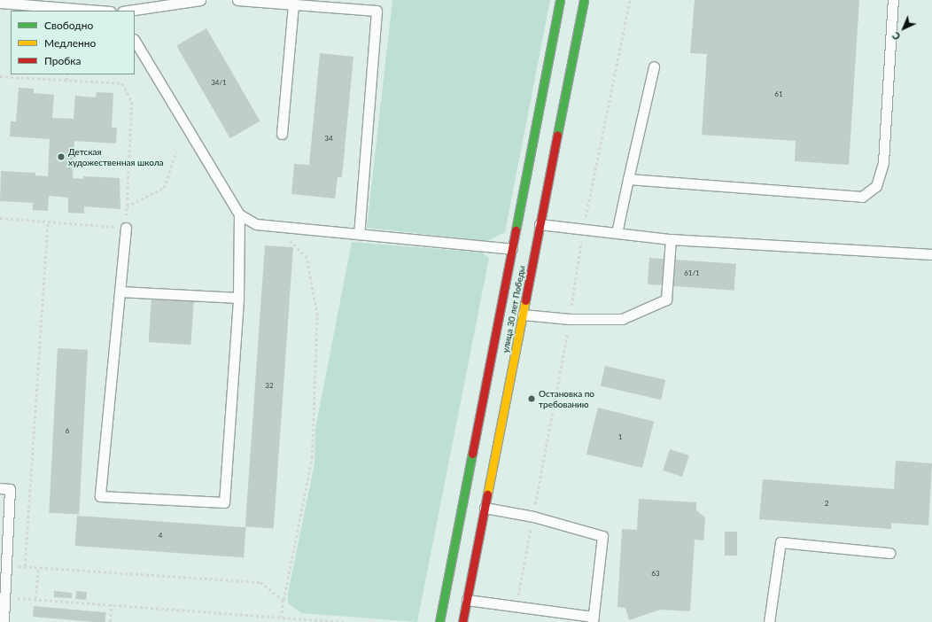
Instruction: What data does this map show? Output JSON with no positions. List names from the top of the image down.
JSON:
{
  "streets": {
    "main road": ["улица 30 лет Победы"]
  },
  "places": ["Детская художественная школа", "Остановка по требованию"],
  "house_numbers": [
    "34/1",
    "61",
    "34",
    "61/1",
    "32",
    "6",
    "1",
    "2",
    "4",
    "63"
  ],
  "legend": ["Свободно", "Медленно", "Пробка"],
  "north": "bottom left"
}
